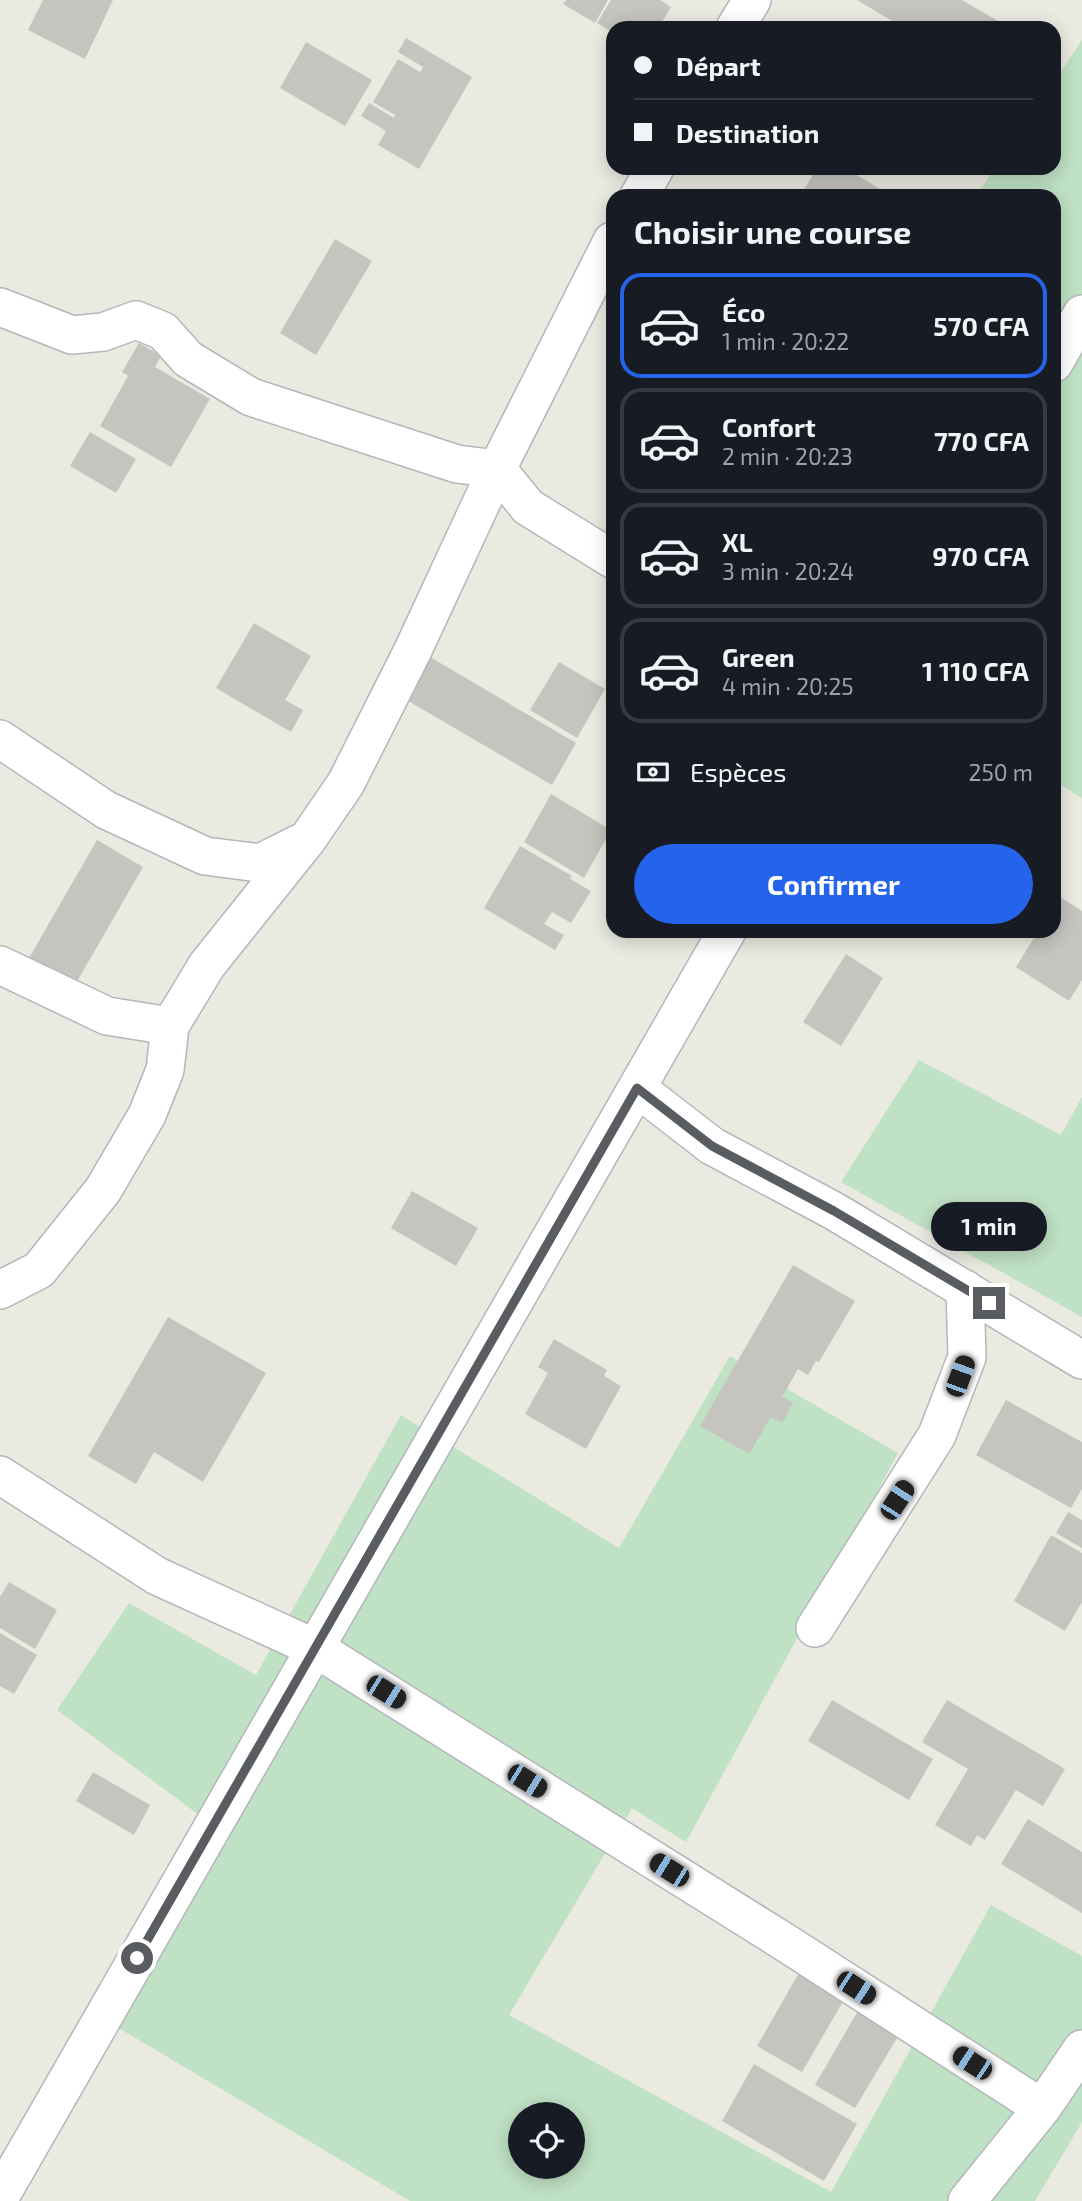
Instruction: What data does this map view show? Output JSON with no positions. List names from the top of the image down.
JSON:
{
  "page": {
    "banner": ["Départ", "Destination"],
    "heading": "Choisir une course",
    "list": [
      {
        "name": "Éco",
        "note": "1 min · 20:22",
        "value": "570 CFA"
      },
      {
        "name": "Confort",
        "note": "2 min · 20:23",
        "value": "770 CFA"
      },
      {
        "name": "XL",
        "note": "3 min · 20:24",
        "value": "970 CFA"
      },
      {
        "name": "Green",
        "note": "4 min · 20:25",
        "value": "1 110 CFA"
      }
    ],
    "pay": ["Espèces", "250 m"],
    "buttons": "Confirmer",
    "bubble": "1 min"
  }
}
